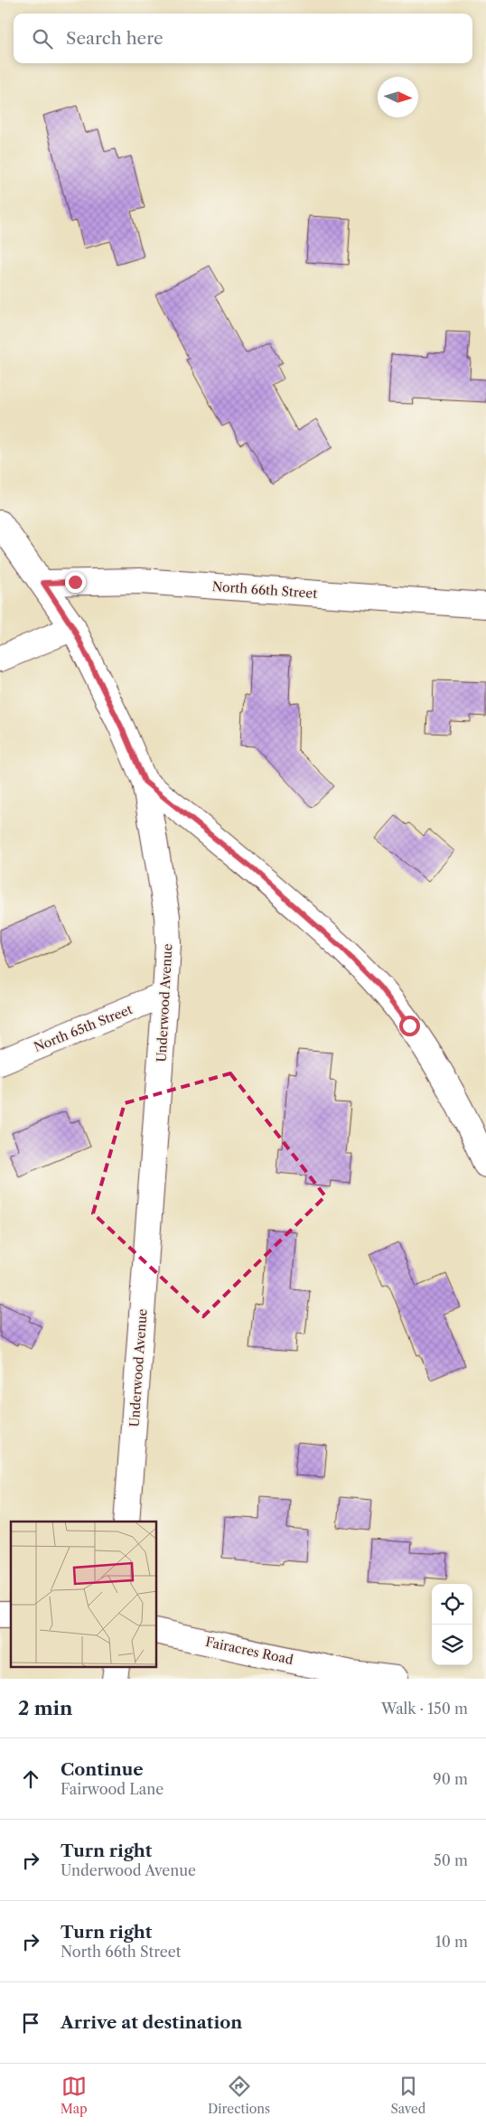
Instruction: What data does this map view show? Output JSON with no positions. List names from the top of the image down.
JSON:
{
  "streets": {
    "street": [
      "North 66th Street",
      "Underwood Avenue",
      "North 65th Street",
      "Fairacres Road"
    ]
  },
  "crossings": [
    ["North 66th Street", "Underwood Avenue"],
    ["Underwood Avenue", "North 65th Street"]
  ],
  "north": "right",
  "page": {
    "search": "Search here",
    "heading": ["2 min", "Walk · 150 m"],
    "list": [
      ["Continue", "Fairwood Lane", "90 m"],
      ["Turn right", "Underwood Avenue", "50 m"],
      ["Turn right", "North 66th Street", "10 m"],
      "Arrive at destination"
    ],
    "nav": ["Map", "Directions", "Saved"]
  }
}
